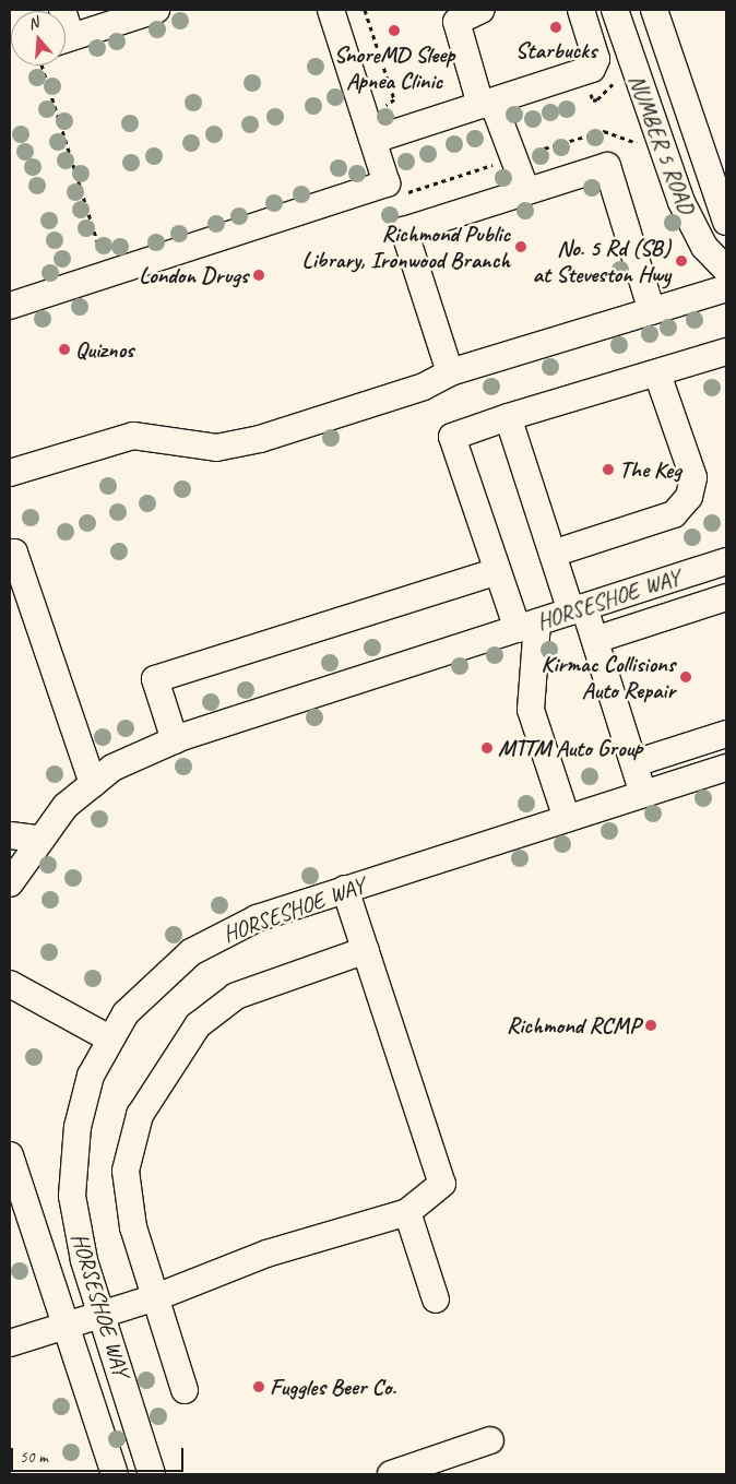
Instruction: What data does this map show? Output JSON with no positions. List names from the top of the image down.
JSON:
{
  "streets": {
    "street": ["NUMBER 5 ROAD", "HORSESHOE WAY"]
  },
  "places": [
    "Starbucks",
    "SnoreMD Sleep Apnea Clinic",
    "Richmond Public Library, Ironwood Branch",
    "No. 5 Rd (SB) at Steveston Hwy",
    "London Drugs",
    "Quiznos",
    "The Keg",
    "Kirmac Collisions Auto Repair",
    "MTTM Auto Group",
    "Richmond RCMP",
    "Fuggles Beer Co."
  ],
  "scale_bar": "50 m",
  "north": "top"
}
